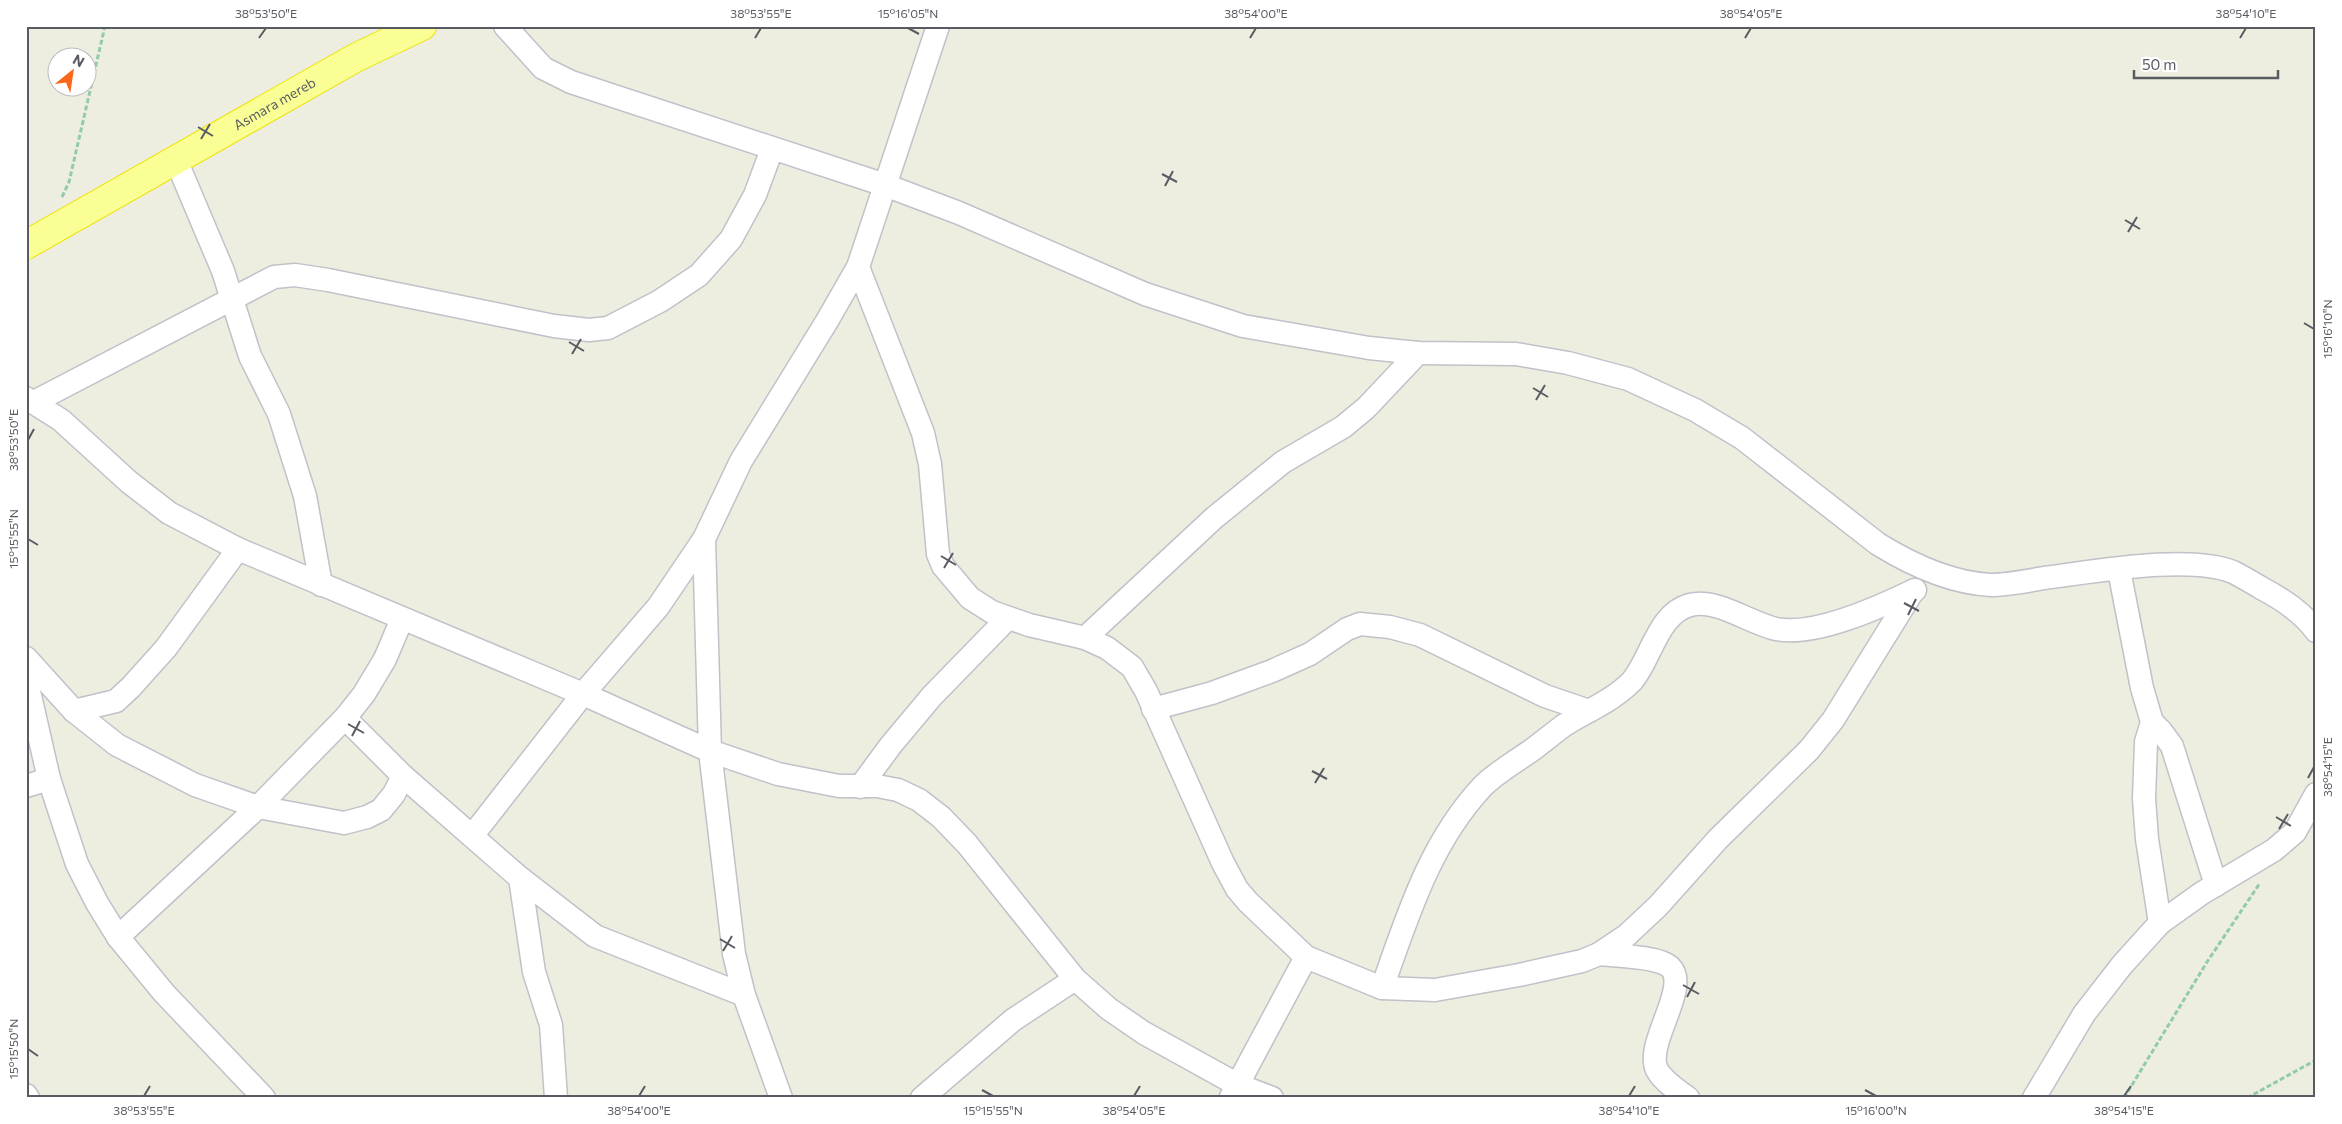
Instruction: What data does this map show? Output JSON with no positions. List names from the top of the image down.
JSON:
{
  "streets": {
    "highway": ["Asmara mereb"]
  },
  "scale_bar": "50 m",
  "north": "top right",
  "coordinates": [
    "38°53'50\"E",
    "38°53'55\"E",
    "15°16'05\"N",
    "38°54'00\"E",
    "38°54'05\"E",
    "38°54'10\"E",
    "15°16'10\"N",
    "15°15'55\"N",
    "38°54'15\"E",
    "15°15'50\"N",
    "15°16'00\"N"
  ]
}
